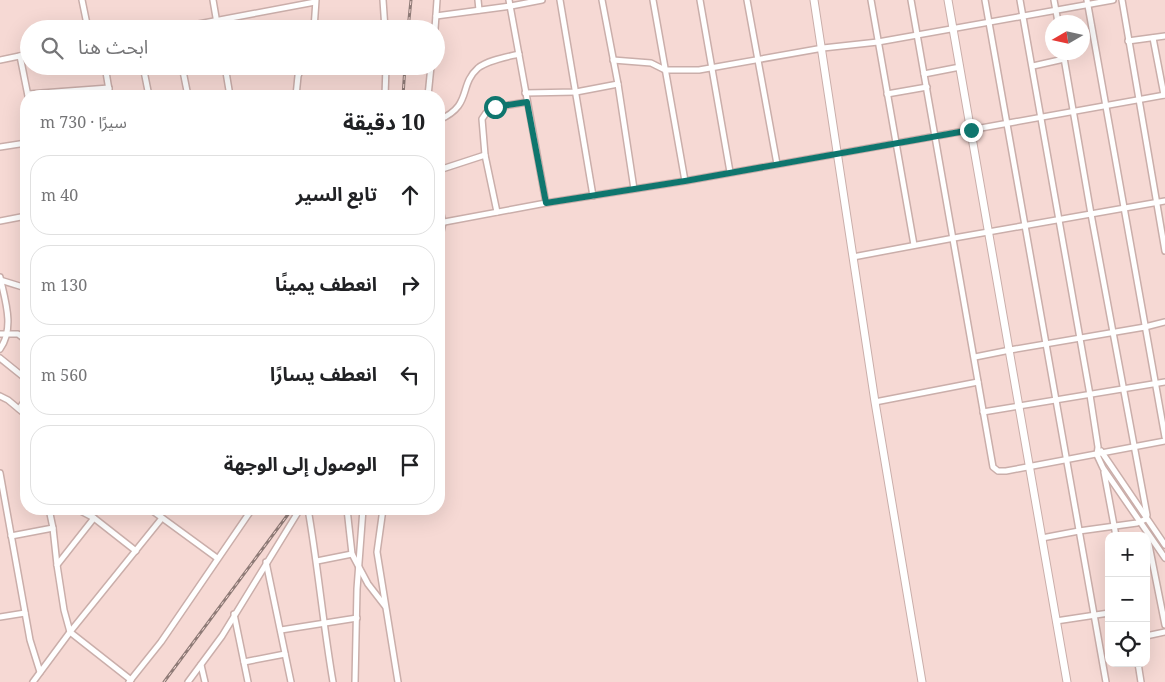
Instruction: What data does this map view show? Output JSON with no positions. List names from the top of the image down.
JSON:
{
  "north": "left",
  "page": {
    "search": "ابحث هنا",
    "heading": ["10 دقيقة", "سيرًا · 730 m"],
    "list": [
      ["تابع السير", "40 m"],
      ["انعطف يمينًا", "130 m"],
      ["انعطف يسارًا", "560 m"],
      "الوصول إلى الوجهة"
    ],
    "map_buttons": ["+", "−"]
  }
}
